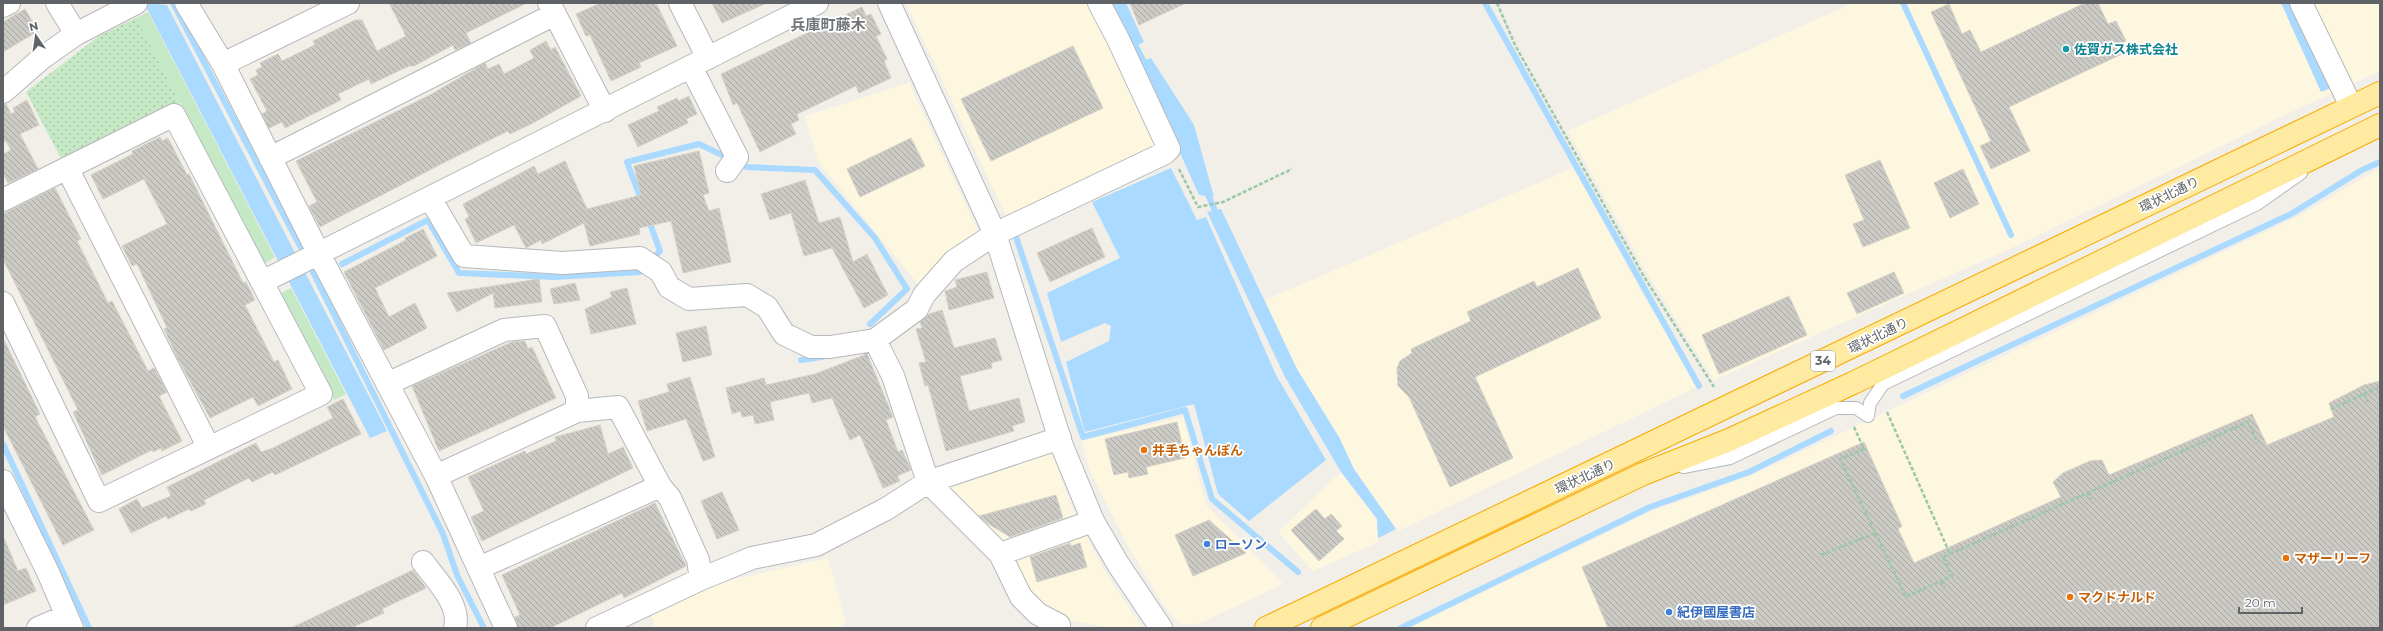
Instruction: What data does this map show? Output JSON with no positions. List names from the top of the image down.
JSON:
{
  "streets": {
    "highway": ["環状北通り", "34"]
  },
  "districts": ["兵庫町藤木"],
  "places": [
    "佐賀ガス株式会社",
    "井手ちゃんぽん",
    "ローソン",
    "マザーリーフ",
    "マクドナルド",
    "紀伊國屋書店"
  ],
  "scale_bar": "20 m",
  "north": "top"
}
